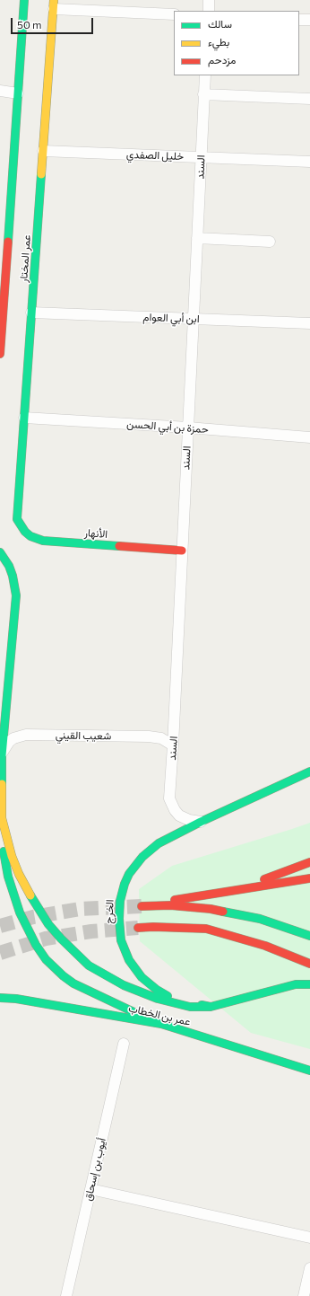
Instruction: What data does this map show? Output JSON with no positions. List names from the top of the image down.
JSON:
{
  "streets": {
    "street": [
      "خليل الصفدي",
      "السند",
      "عمر المختار",
      "ابن أبي العوام",
      "حمزة بن أبي الحسن",
      "الأنهار",
      "شعيب القيني",
      "الخرج",
      "عمر بن الخطاب",
      "أيوب بن إسحاق"
    ]
  },
  "crossings": [
    ["خليل الصفدي", "السند"],
    ["خليل الصفدي", "عمر المختار"],
    ["السند", "ابن أبي العوام"],
    ["السند", "حمزة بن أبي الحسن"],
    ["السند", "الأنهار"],
    ["السند", "شعيب القيني"],
    ["السند", "الخرج"],
    ["عمر المختار", "ابن أبي العوام"],
    ["عمر المختار", "حمزة بن أبي الحسن"],
    ["عمر المختار", "الأنهار"]
  ],
  "legend": ["سالك", "بطيء", "مزدحم"],
  "scale_bar": "50 m"
}
